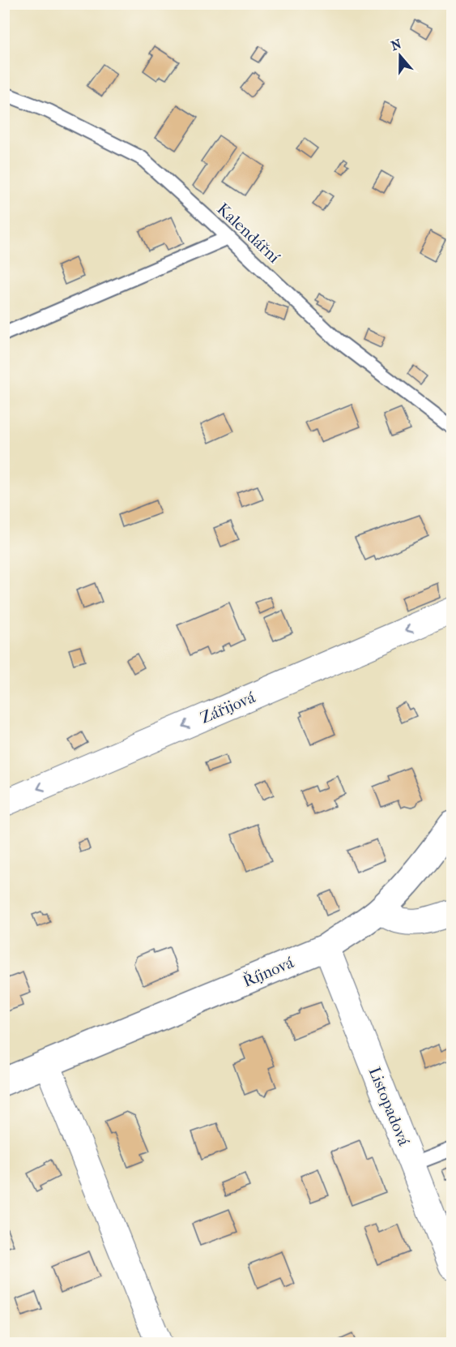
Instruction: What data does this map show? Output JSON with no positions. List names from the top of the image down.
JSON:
{
  "streets": {
    "street": ["Zářijová", "Říjnová", "Listopadová"],
    "lane": ["Kalendářní"]
  },
  "crossings": [
    ["Říjnová", "Listopadová"]
  ],
  "one_way": ["Zářijová"],
  "north": "top"
}
